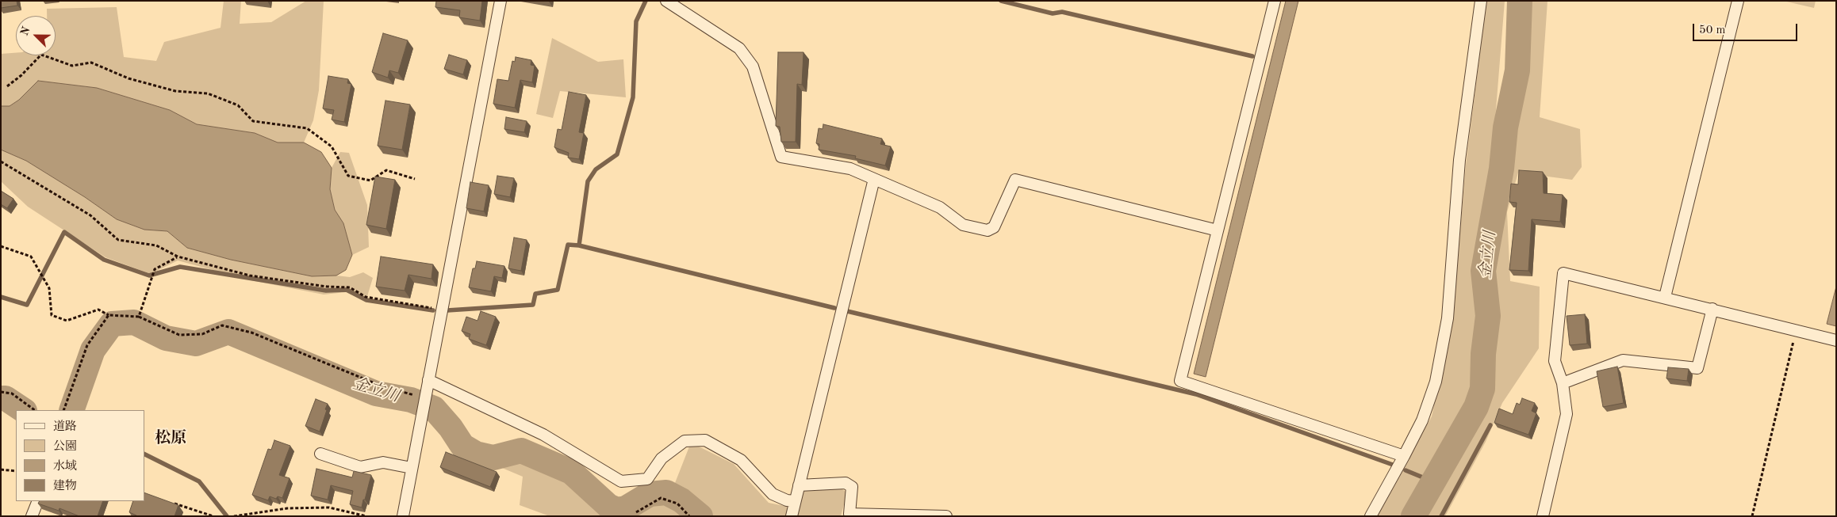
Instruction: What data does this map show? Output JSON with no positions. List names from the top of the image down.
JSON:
{
  "districts": ["松原"],
  "water": ["金立川"],
  "legend": [
    "道路",
    "公園",
    "水域",
    "建物"
  ],
  "scale_bar": "50 m",
  "north": "top left"
}
